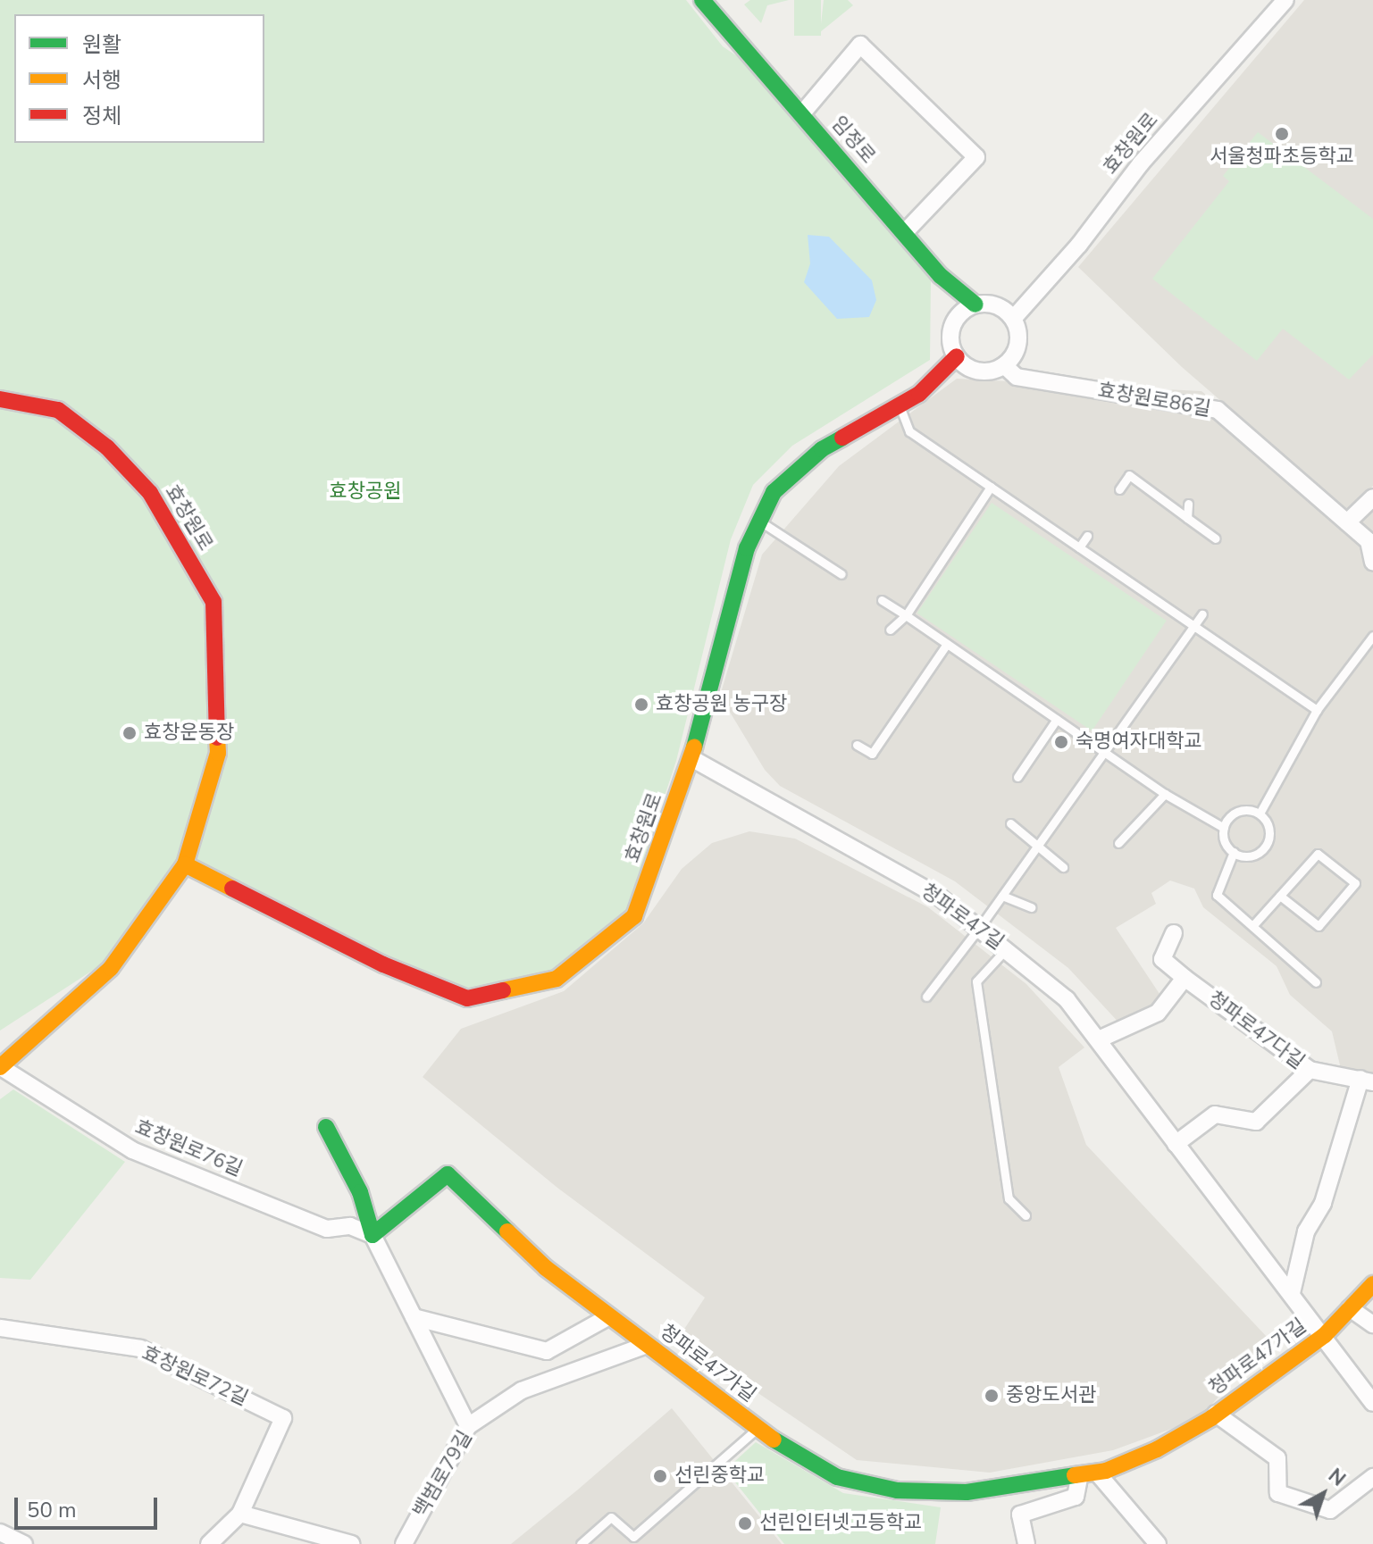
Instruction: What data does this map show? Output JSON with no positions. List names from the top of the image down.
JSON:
{
  "streets": {
    "street": [
      "임정로",
      "효창원로",
      "효창원로86길",
      "청파로47길",
      "청파로47다길",
      "효창원로76길",
      "청파로47가길",
      "효창원로72길",
      "백범로79길"
    ]
  },
  "crossings": [
    ["임정로", "효창원로"],
    ["임정로", "효창원로86길"],
    ["효창원로", "효창원로86길"],
    ["효창원로", "청파로47길"],
    ["효창원로", "효창원로76길"],
    ["청파로47길", "청파로47가길"],
    ["효창원로76길", "청파로47가길"],
    ["청파로47가길", "백범로79길"]
  ],
  "parks": ["효창공원"],
  "places": [
    "서울청파초등학교",
    "효창공원 농구장",
    "효창운동장",
    "숙명여자대학교",
    "중앙도서관",
    "선린중학교",
    "선린인터넷고등학교"
  ],
  "legend": ["원활", "서행", "정체"],
  "scale_bar": "50 m",
  "north": "top right"
}
